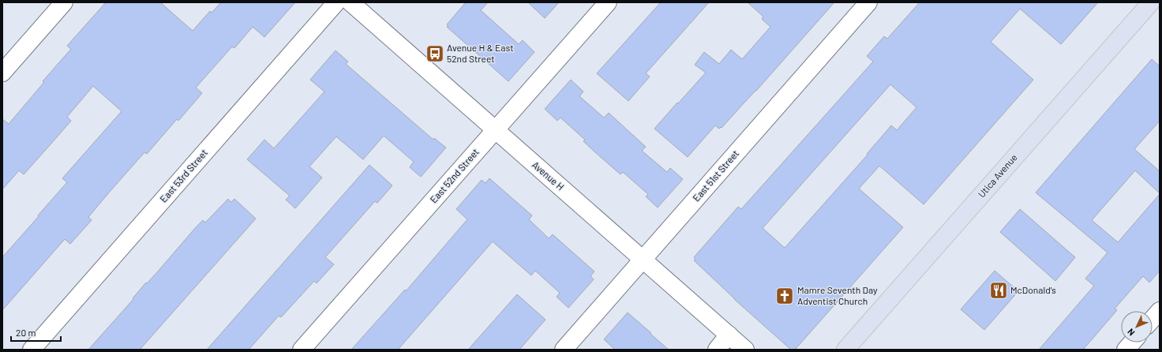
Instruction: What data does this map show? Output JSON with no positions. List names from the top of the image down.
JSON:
{
  "streets": {
    "main road": ["Utica Avenue"],
    "street": [
      "East 53rd Street",
      "East 52nd Street",
      "Avenue H",
      "East 51st Street"
    ]
  },
  "crossings": [
    ["East 52nd Street", "Avenue H"],
    ["Avenue H", "East 51st Street"]
  ],
  "places": {
    "bus stop": ["Avenue H & East 52nd Street"],
    "restaurant": ["McDonald's"],
    "church": ["Mamre Seventh Day Adventist Church"]
  },
  "scale_bar": "20 m",
  "north": "bottom left"
}
